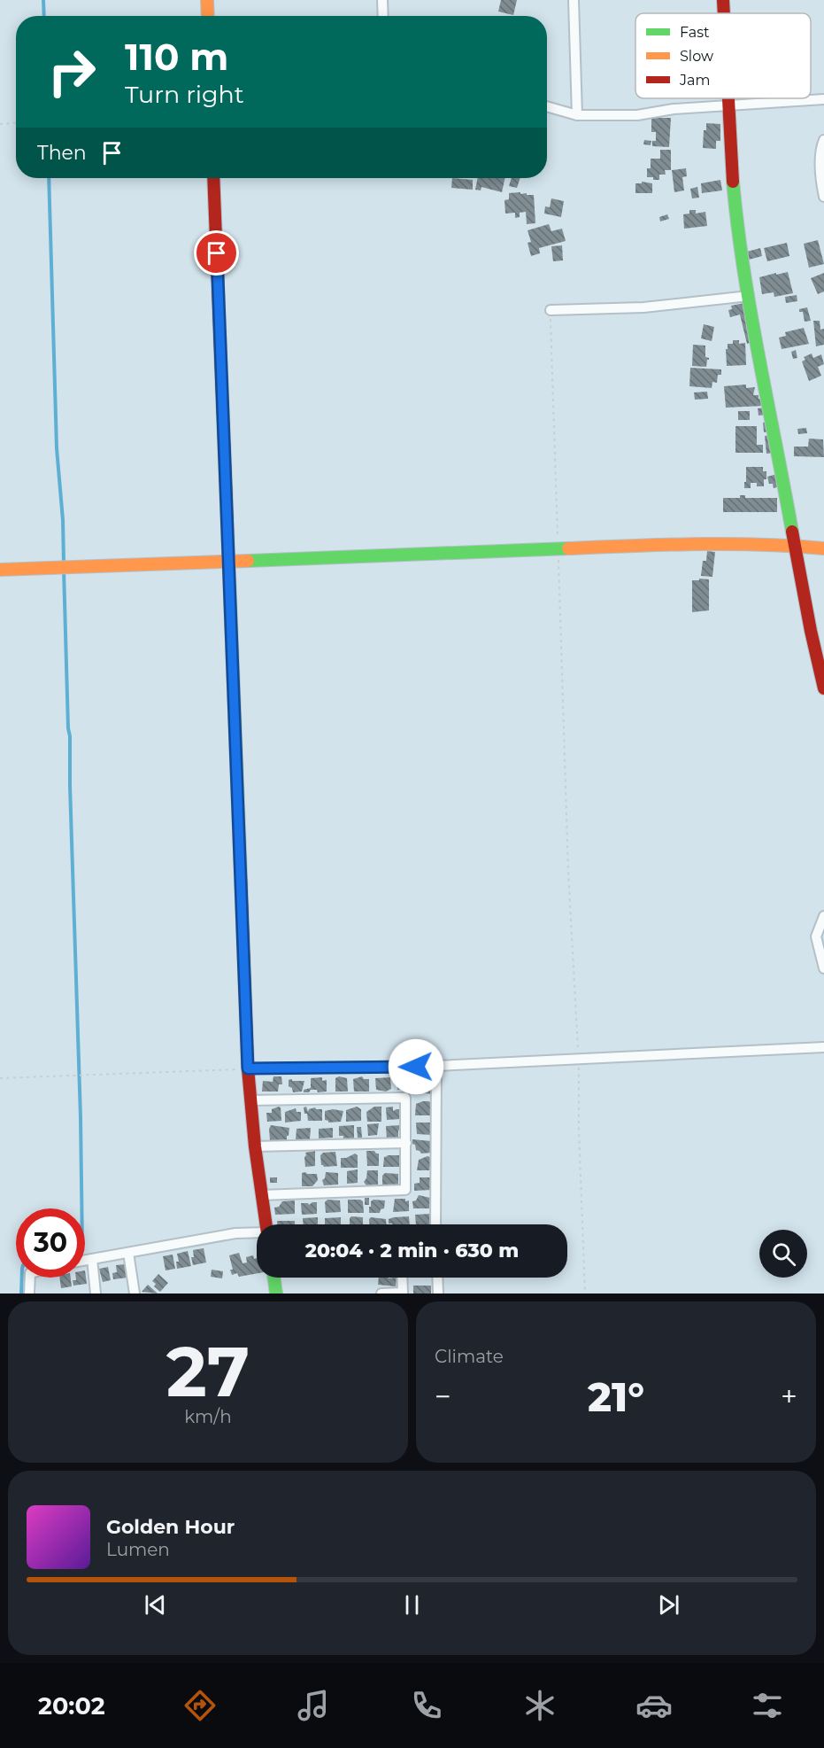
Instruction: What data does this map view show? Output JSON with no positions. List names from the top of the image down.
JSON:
{
  "legend": ["Fast", "Slow", "Jam"],
  "page": {
    "turn": ["110 m", "Turn right"],
    "then": "Then",
    "limit": "30",
    "trip": "20:04 · 2 min · 630 m",
    "tile": [
      ["27", "km/h"],
      "Climate"
    ],
    "heat": ["−", "21°", "+"],
    "song": ["Golden Hour", "Lumen"],
    "tabs": "20:02"
  }
}
